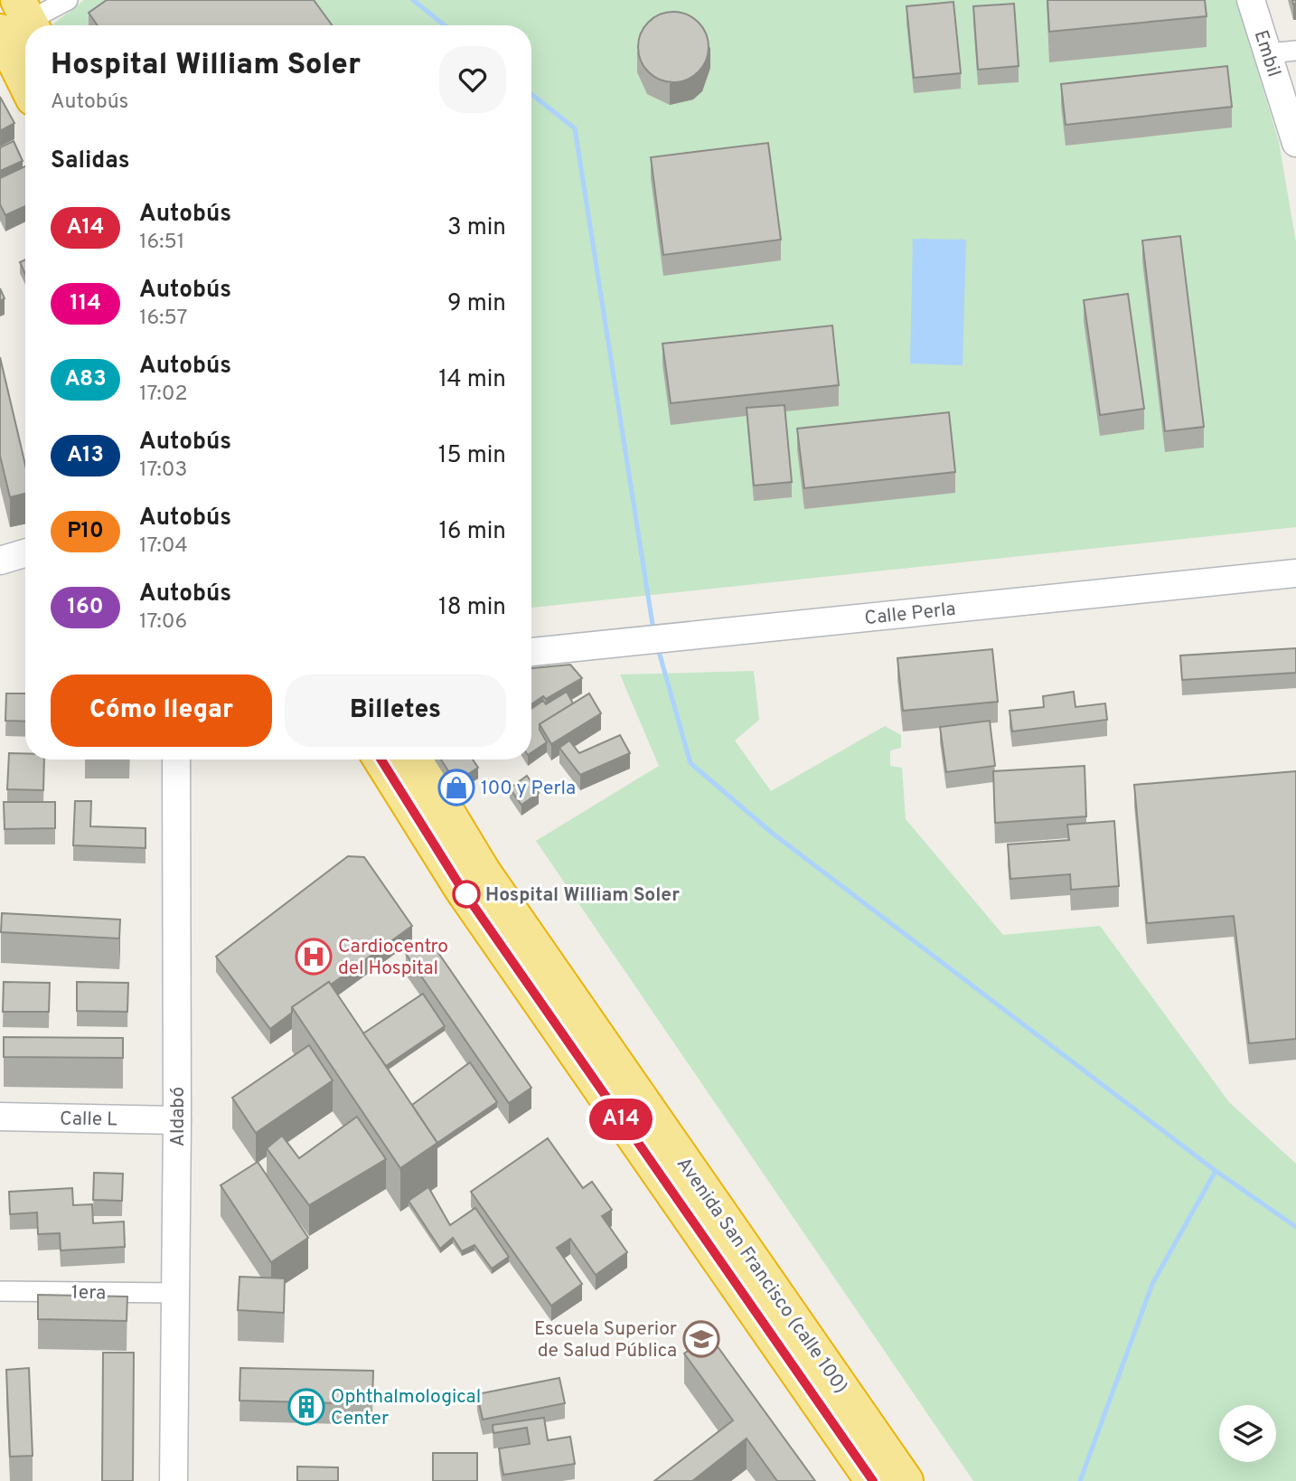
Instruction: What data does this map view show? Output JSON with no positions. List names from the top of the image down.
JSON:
{
  "streets": {
    "highway": ["Avenida San Francisco (calle 100)"],
    "main road": [
      "Embil",
      "Calle Perla",
      "Aldabó",
      "Calle L"
    ],
    "street": ["1era"]
  },
  "crossings": [
    ["Aldabó", "Calle L"],
    ["Aldabó", "1era"]
  ],
  "places": {
    "shop": ["100 y Perla"],
    "other": ["Hospital William Soler"],
    "hospital": ["Cardiocentro del Hospital"],
    "school or university": ["Escuela Superior de Salud Pública"],
    "building": ["Ophthalmological Center"]
  },
  "lines": ["bus line A14"],
  "page": {
    "on_map": "A14",
    "heading": [
      ["Hospital William Soler", "Autobús"],
      "Salidas"
    ],
    "list": [
      {
        "mark": "A14",
        "name": "Autobús",
        "note": "16:51",
        "value": "3 min"
      },
      {
        "mark": "114",
        "name": "Autobús",
        "note": "16:57",
        "value": "9 min"
      },
      {
        "mark": "A83",
        "name": "Autobús",
        "note": "17:02",
        "value": "14 min"
      },
      {
        "mark": "A13",
        "name": "Autobús",
        "note": "17:03",
        "value": "15 min"
      },
      {
        "mark": "P10",
        "name": "Autobús",
        "note": "17:04",
        "value": "16 min"
      },
      {
        "mark": "160",
        "name": "Autobús",
        "note": "17:06",
        "value": "18 min"
      }
    ],
    "buttons": ["Cómo llegar", "Billetes"]
  }
}
